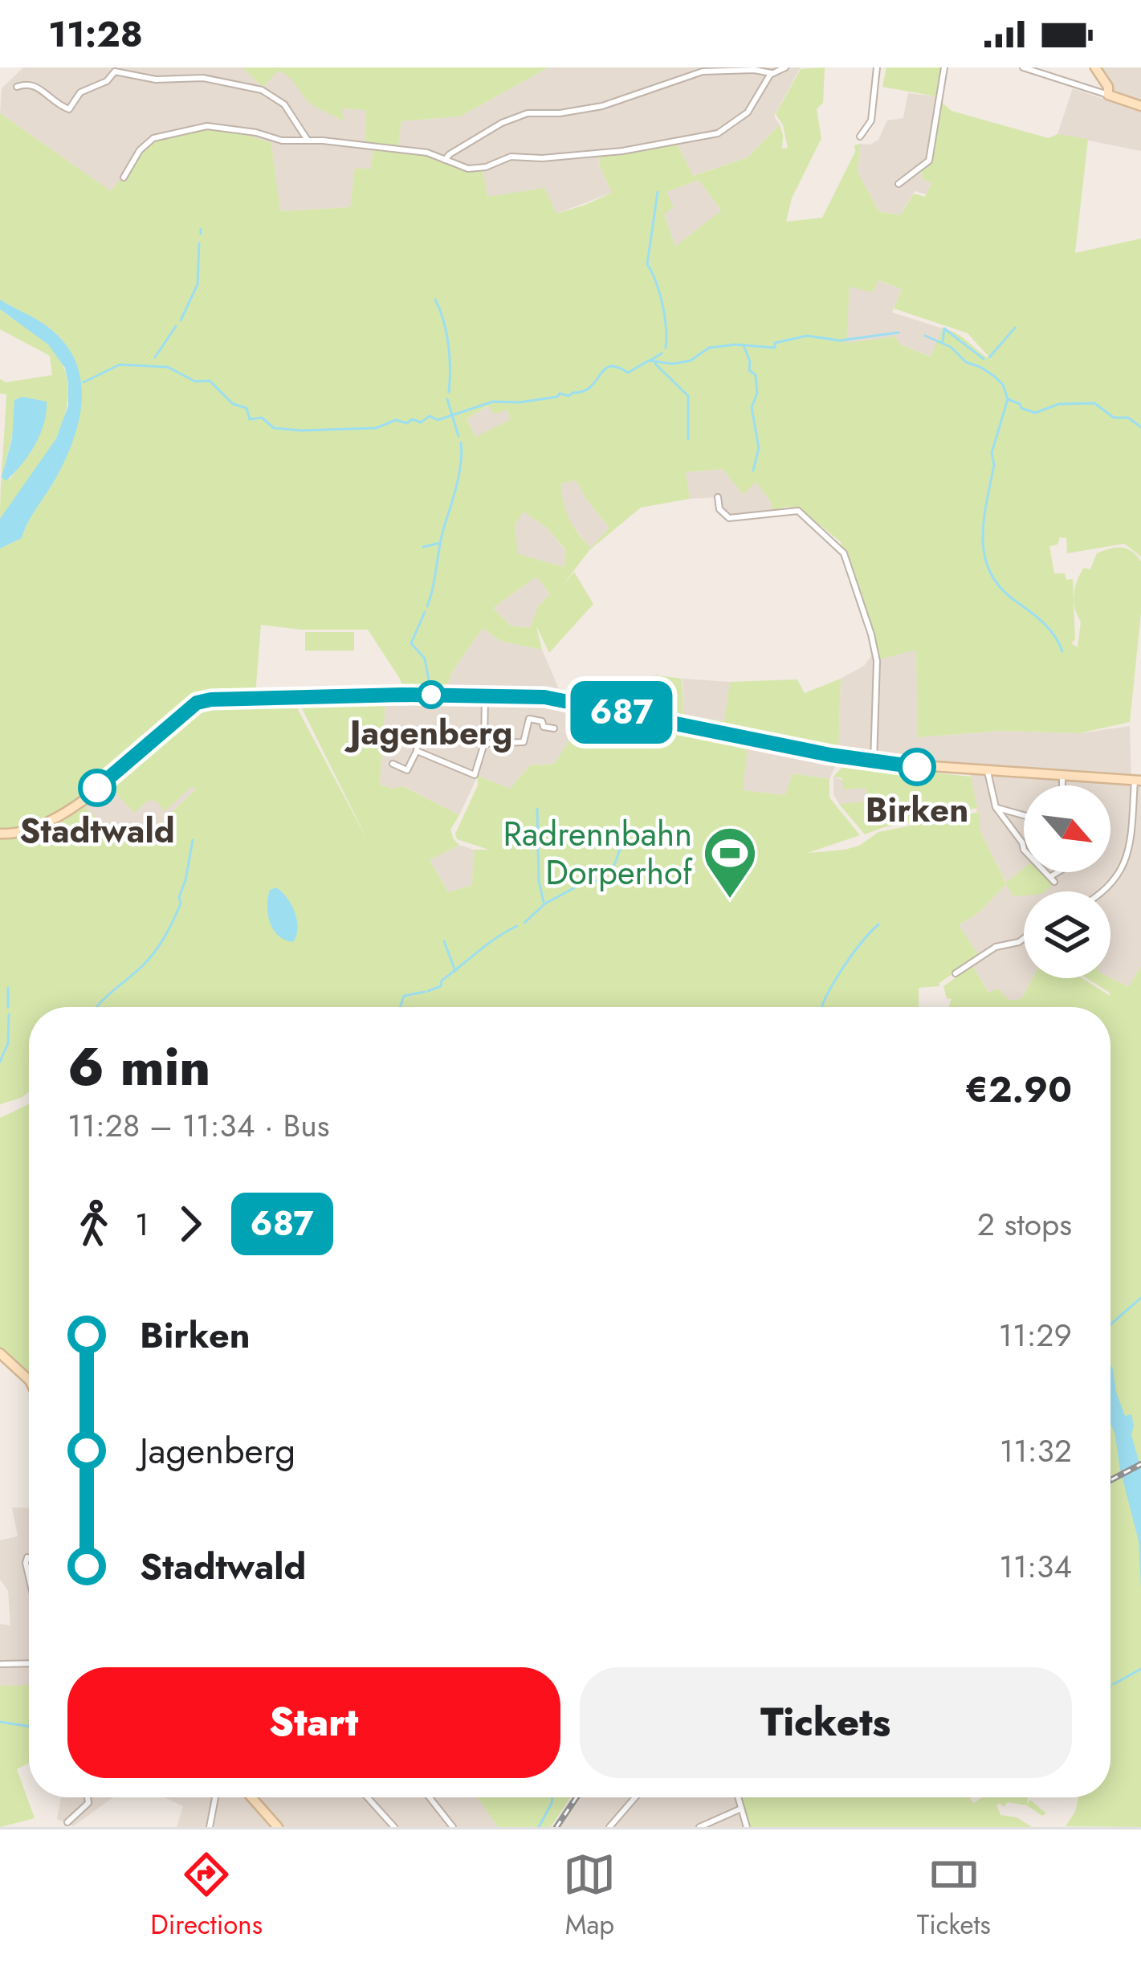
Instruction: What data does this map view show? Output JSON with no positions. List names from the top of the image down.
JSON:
{
  "places": {
    "other": ["Jagenberg", "Birken", "Stadtwald"],
    "sports": ["Radrennbahn Dorperhof"]
  },
  "lines": ["bus line 687"],
  "north": "bottom right",
  "page": {
    "status": "11:28",
    "on_map": "687",
    "heading": ["6 min", "11:28 – 11:34 · Bus", "€2.90"],
    "legs": ["1", "687", "2 stops"],
    "list": [
      {
        "name": "Birken",
        "value": "11:29"
      },
      {
        "name": "Jagenberg",
        "value": "11:32"
      },
      {
        "name": "Stadtwald",
        "value": "11:34"
      }
    ],
    "buttons": ["Start", "Tickets"],
    "tabs": ["Directions", "Map", "Tickets"]
  }
}
